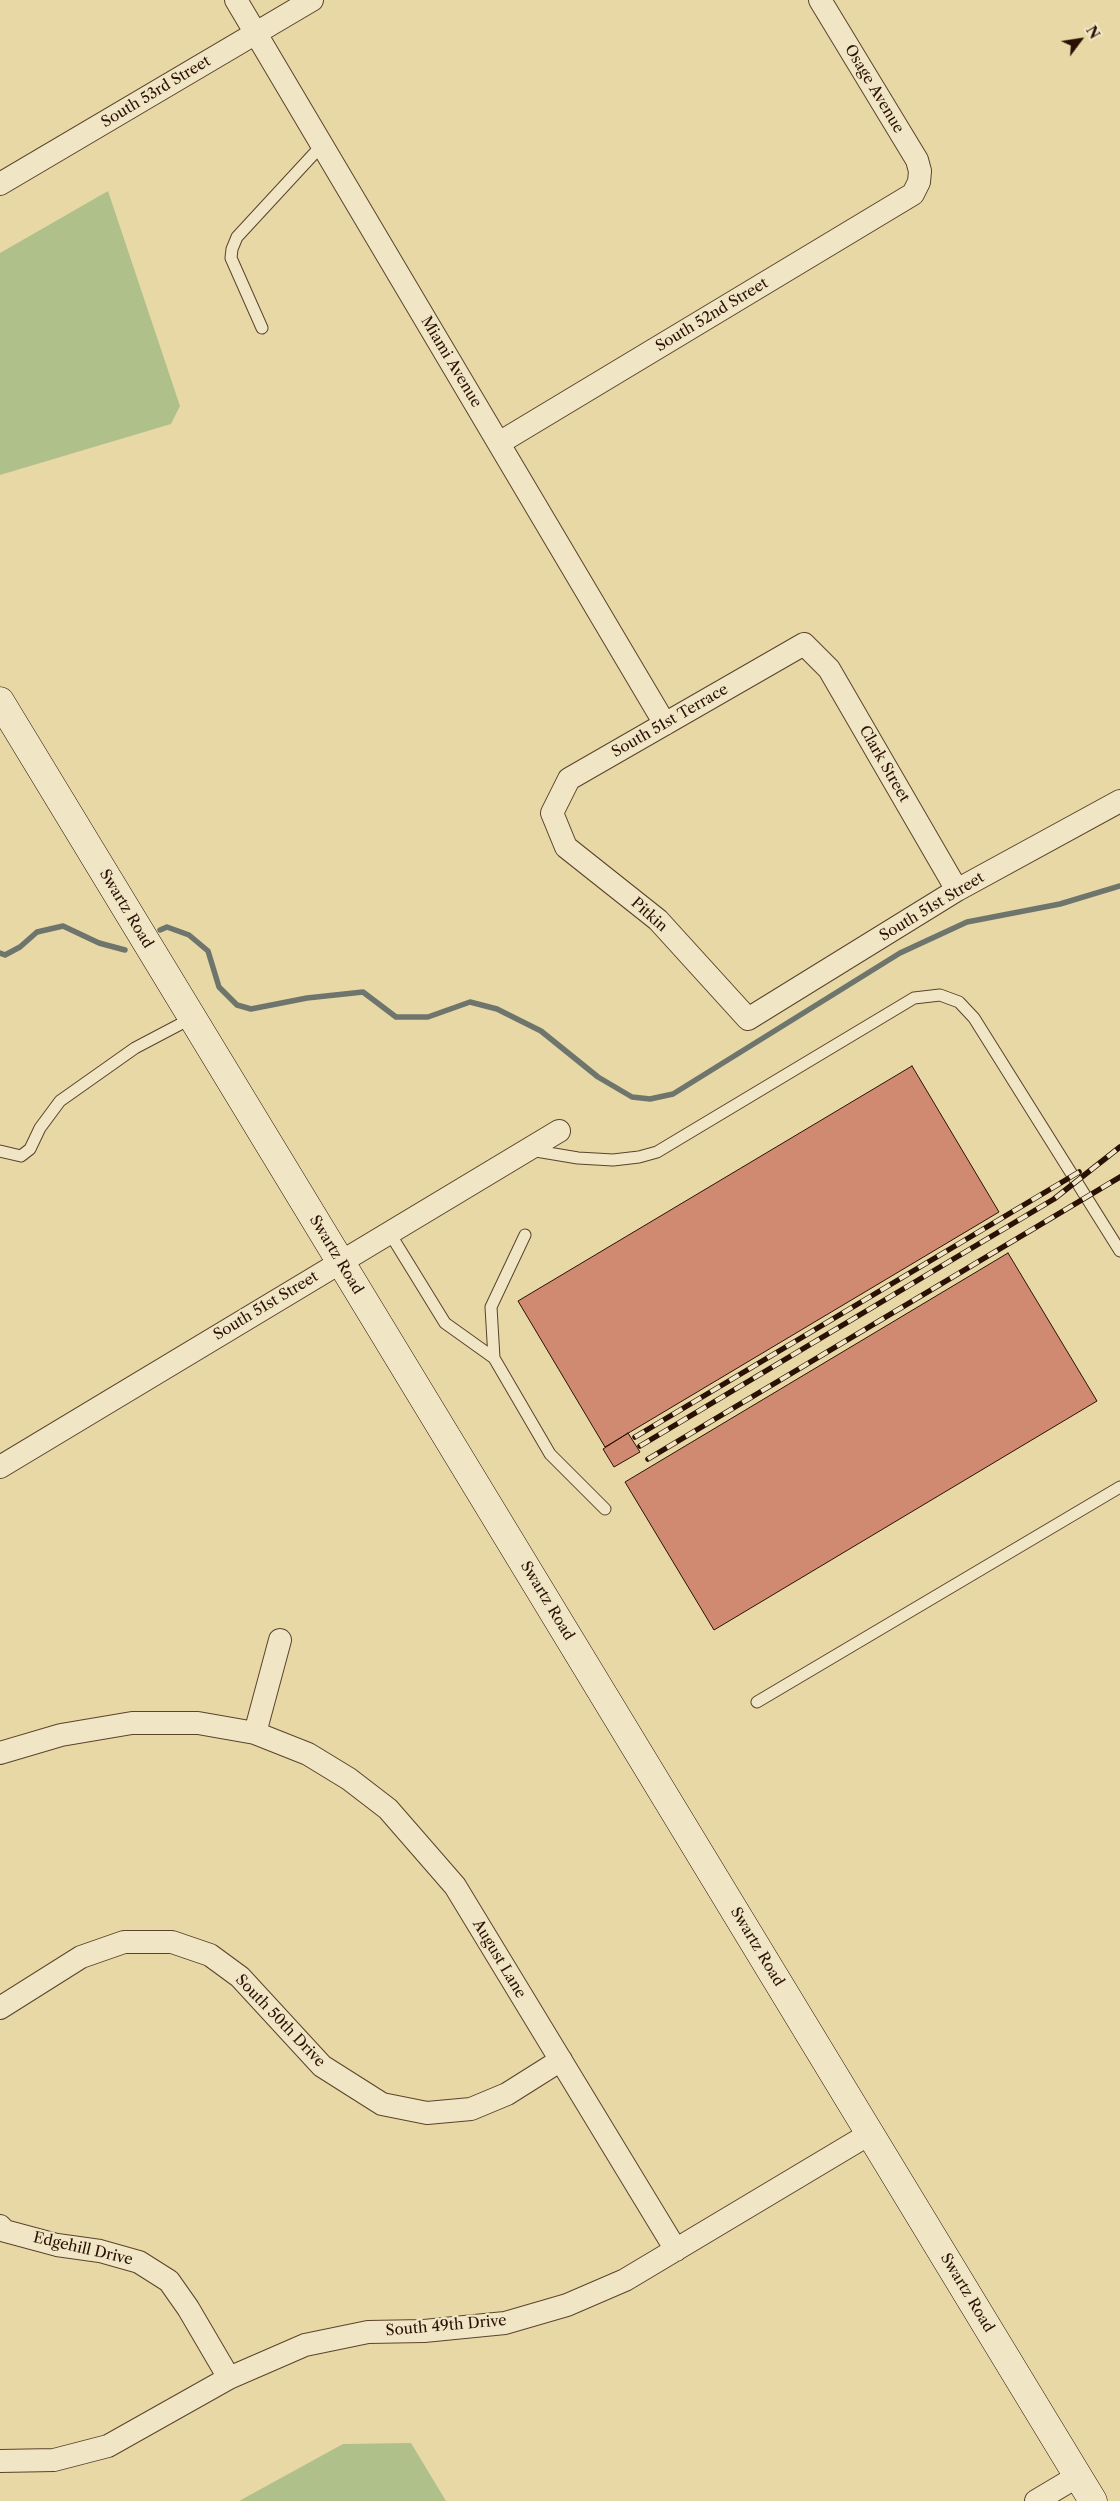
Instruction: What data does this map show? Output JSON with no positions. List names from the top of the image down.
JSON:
{
  "streets": {
    "street": [
      "Osage Avenue",
      "South 53rd Street",
      "South 52nd Street",
      "Miami Avenue",
      "South 51st Terrace",
      "Clark Street",
      "South 51st Street",
      "Swartz Road",
      "Pitkin",
      "August Lane",
      "South 50th Drive",
      "Edgehill Drive",
      "South 49th Drive"
    ]
  },
  "crossings": [
    ["Osage Avenue", "South 52nd Street"],
    ["South 53rd Street", "Miami Avenue"],
    ["South 52nd Street", "Miami Avenue"],
    ["Miami Avenue", "South 51st Terrace"],
    ["South 51st Terrace", "Clark Street"],
    ["South 51st Terrace", "Pitkin"],
    ["Clark Street", "South 51st Street"],
    ["South 51st Street", "Swartz Road"],
    ["South 51st Street", "Pitkin"],
    ["Swartz Road", "South 49th Drive"],
    ["August Lane", "South 50th Drive"],
    ["August Lane", "South 49th Drive"],
    ["Edgehill Drive", "South 49th Drive"]
  ],
  "north": "top right"
}
